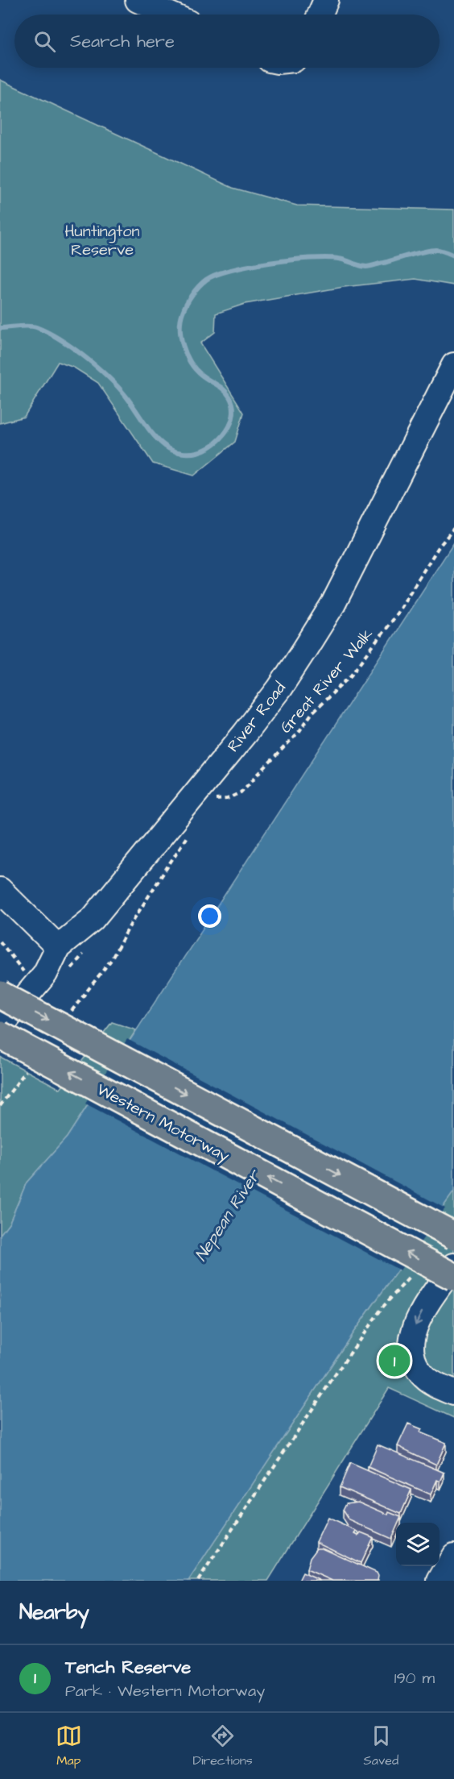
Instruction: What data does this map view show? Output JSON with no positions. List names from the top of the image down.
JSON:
{
  "streets": {
    "highway": ["Western Motorway"],
    "street": ["River Road"],
    "path": ["Great River Walk"]
  },
  "water": ["Nepean River"],
  "parks": ["Huntington Reserve"],
  "page": {
    "search": "Search here",
    "pins": "1",
    "heading": "Nearby",
    "list": [
      {
        "mark": "1",
        "name": "Tench Reserve",
        "note": "Park · Western Motorway",
        "value": "190 m"
      }
    ],
    "nav": ["Map", "Directions", "Saved"]
  }
}
